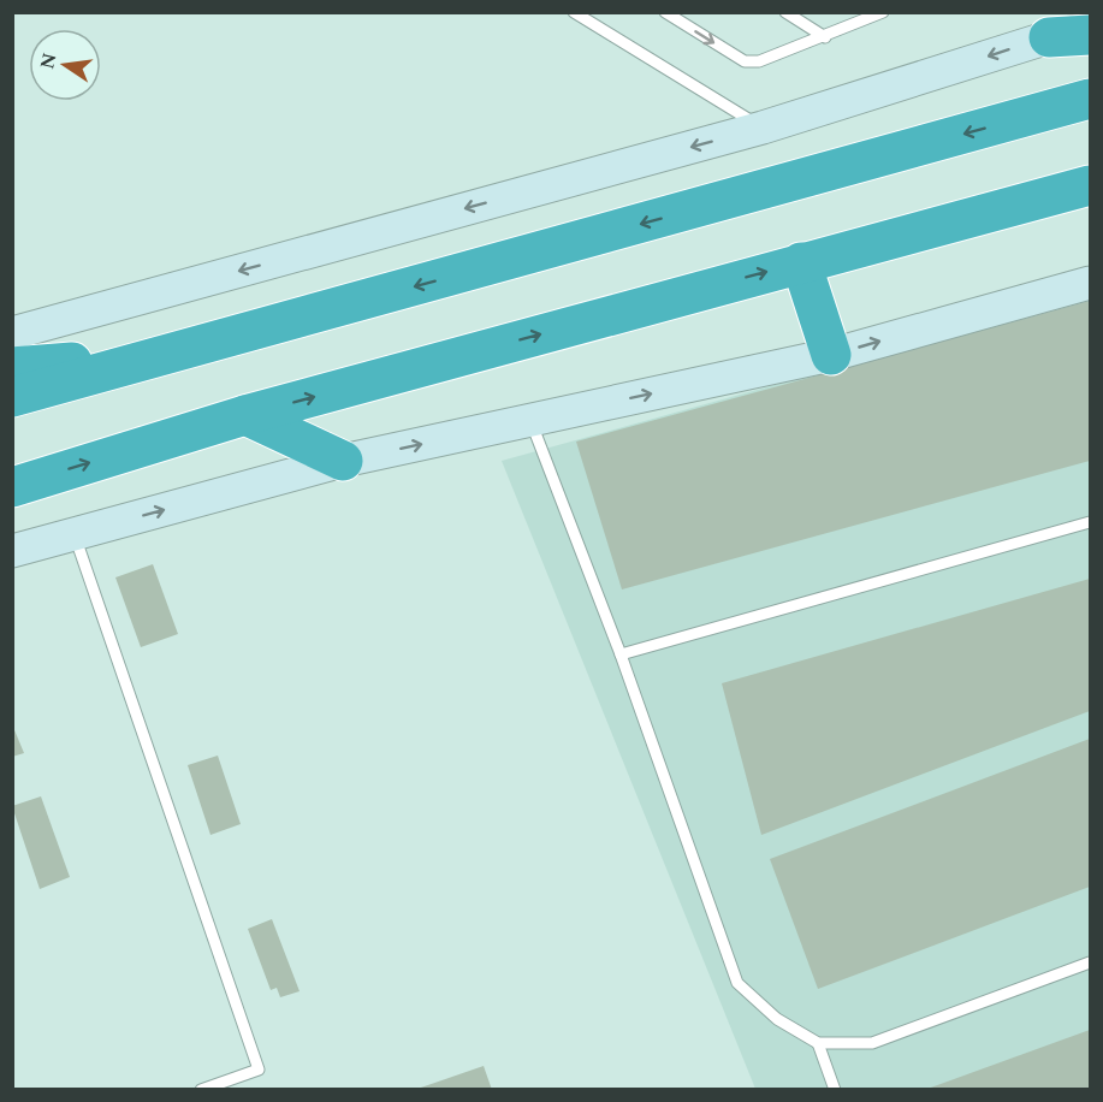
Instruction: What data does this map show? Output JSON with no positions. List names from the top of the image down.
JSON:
{
  "north": "left"
}
